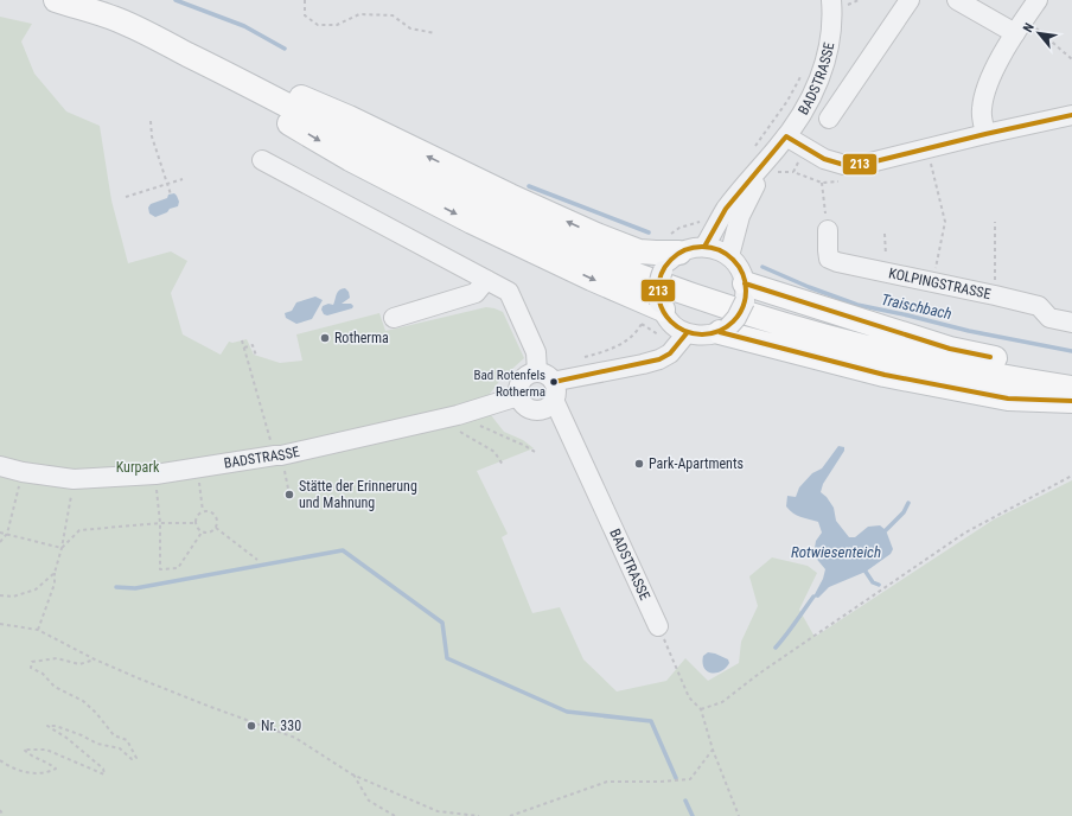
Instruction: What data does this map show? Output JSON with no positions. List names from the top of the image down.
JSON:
{
  "streets": {
    "street": ["BADSTRASSE", "KOLPINGSTRASSE"]
  },
  "water": ["Traischbach", "Rotwiesenteich"],
  "parks": ["Kurpark"],
  "places": [
    "Rotherma",
    "Bad Rotenfels Rotherma",
    "Park-Apartments",
    "Stätte der Erinnerung und Mahnung",
    "Nr. 330"
  ],
  "lines": ["transit line 213"],
  "north": "top left"
}
